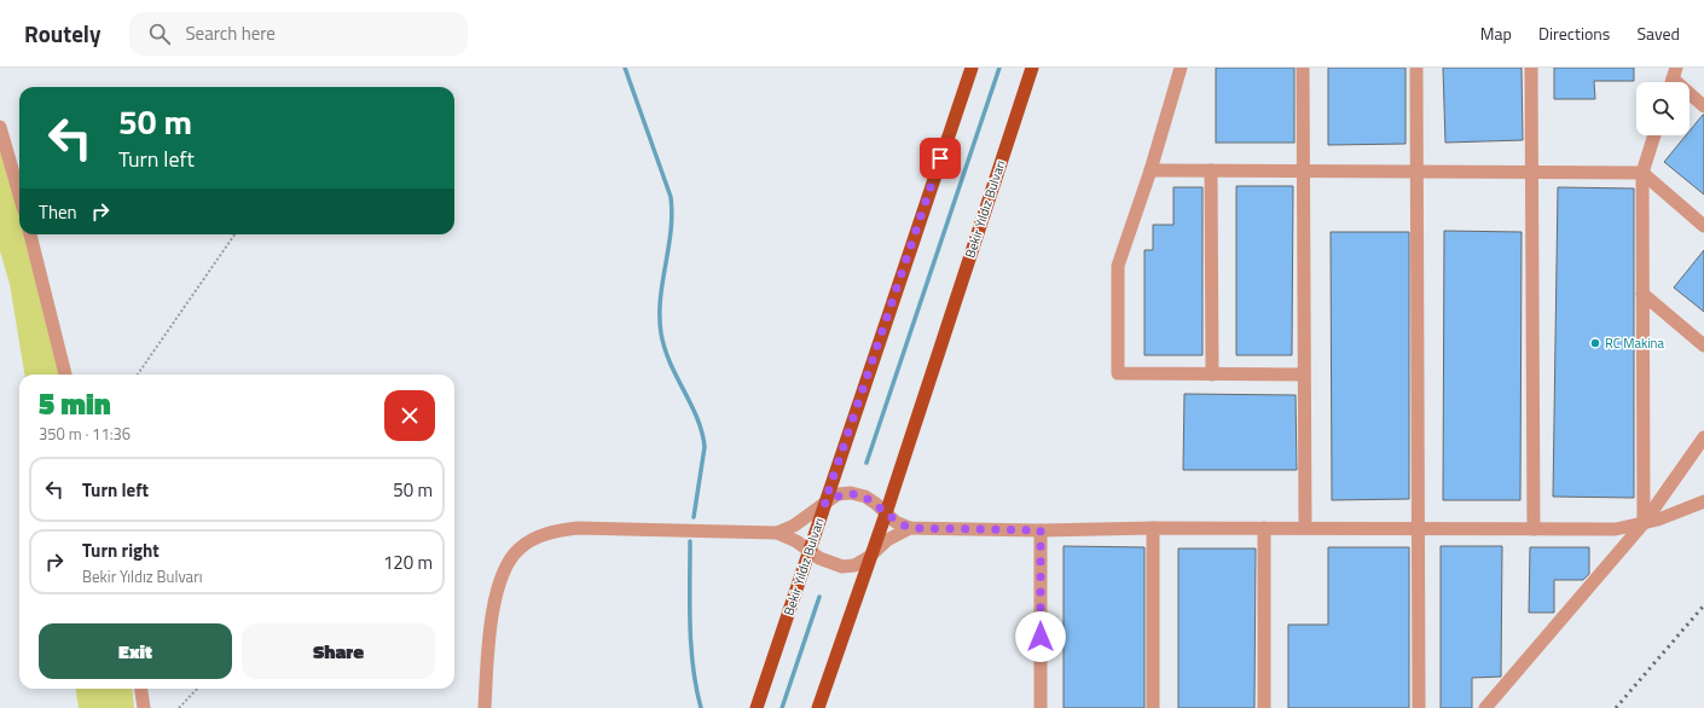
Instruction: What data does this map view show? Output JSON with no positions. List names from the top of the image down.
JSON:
{
  "streets": {
    "main road": ["Bekir Yıldız Bulvarı"]
  },
  "places": ["RC Makina"],
  "page": {
    "header": "Routely",
    "search": "Search here",
    "nav": ["Map", "Directions", "Saved"],
    "turn": ["50 m", "Turn left"],
    "then": "Then",
    "heading": ["5 min", "350 m · 11:36"],
    "list": [
      {
        "name": "Turn left",
        "value": "50 m"
      },
      {
        "name": "Turn right",
        "note": "Bekir Yıldız Bulvarı",
        "value": "120 m"
      }
    ],
    "buttons": ["Exit", "Share"]
  }
}
